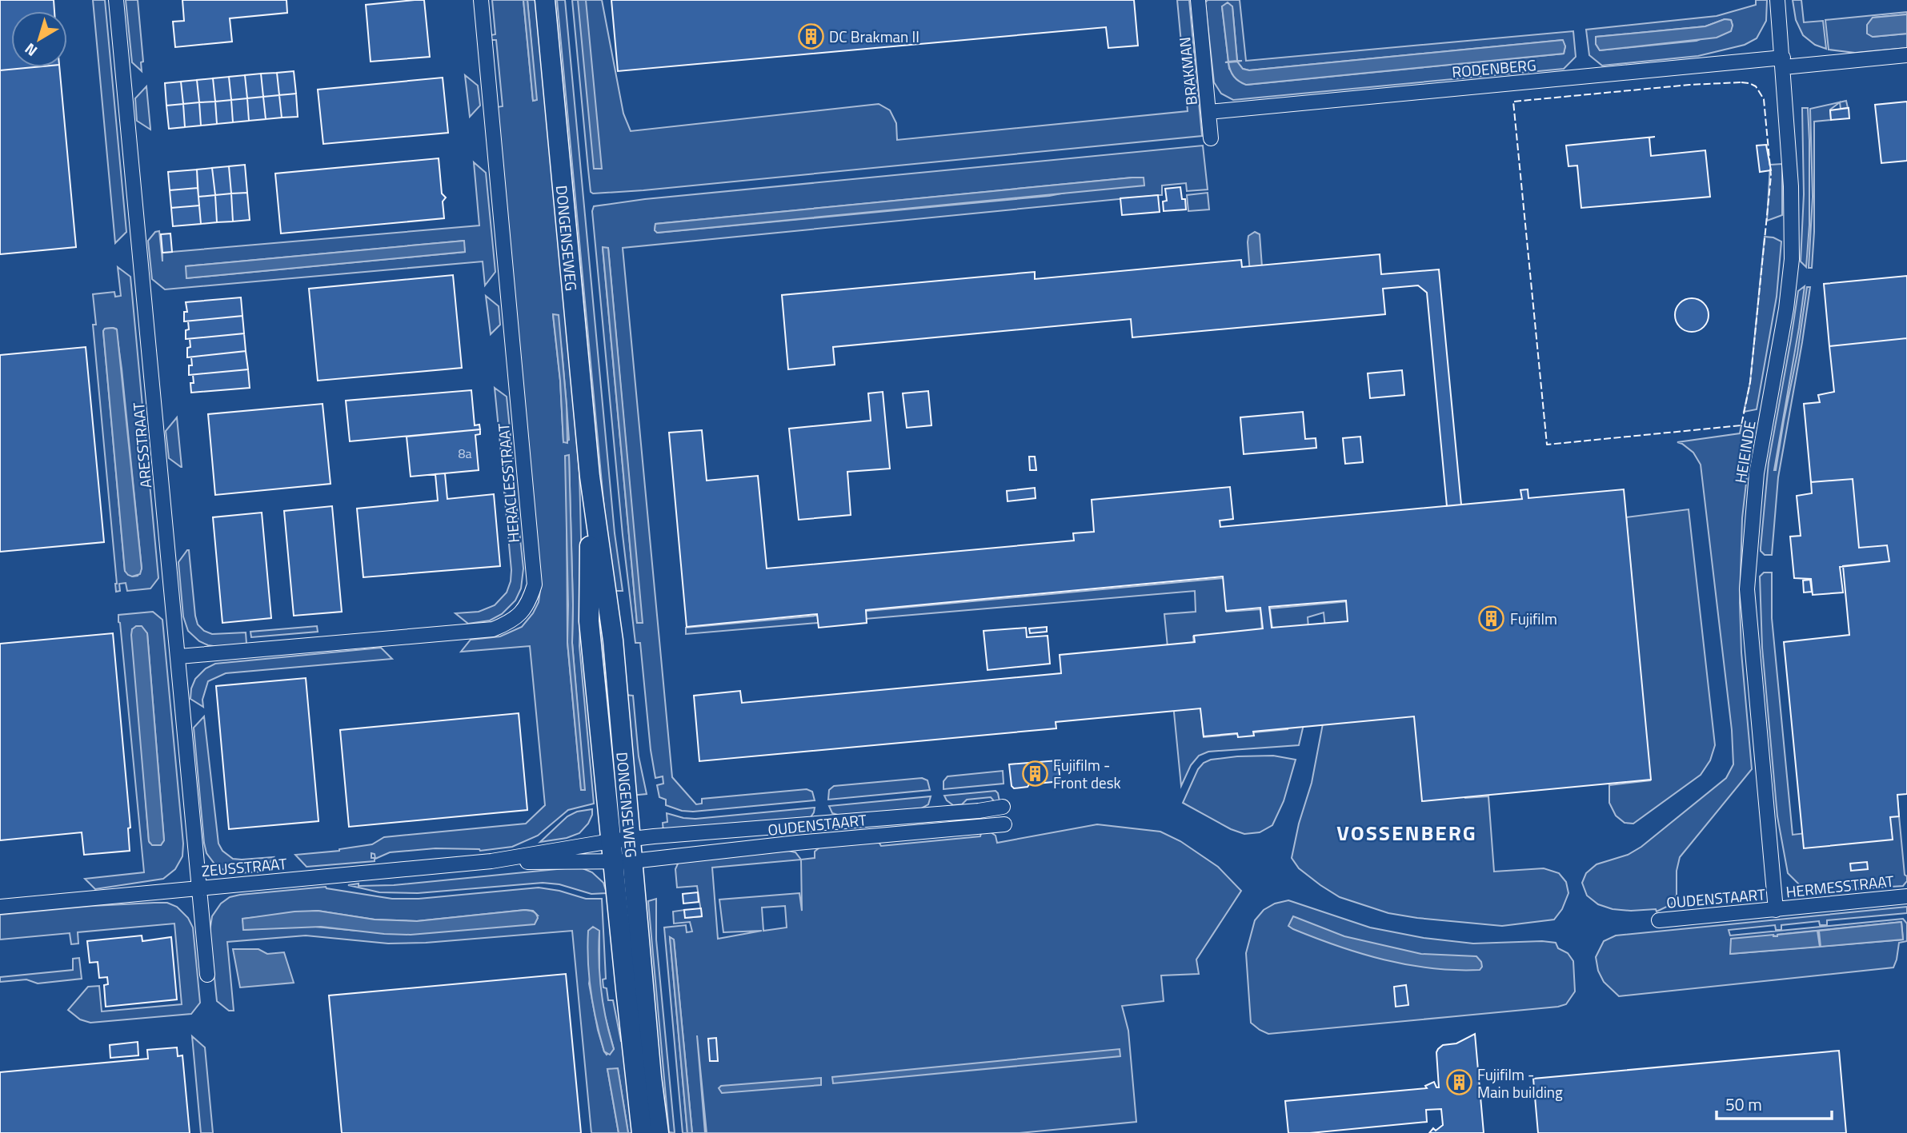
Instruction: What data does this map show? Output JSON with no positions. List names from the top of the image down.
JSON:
{
  "streets": {
    "street": [
      "RODENBERG",
      "BRAKMAN",
      "DONGENSEWEG",
      "ARESSTRAAT",
      "HEIEINDE",
      "HERACLESSTRAAT",
      "OUDENSTAART",
      "ZEUSSTRAAT",
      "HERMESSTRAAT"
    ]
  },
  "crossings": [
    ["RODENBERG", "BRAKMAN"],
    ["RODENBERG", "HEIEINDE"],
    ["DONGENSEWEG", "OUDENSTAART"],
    ["DONGENSEWEG", "ZEUSSTRAAT"],
    ["ARESSTRAAT", "HERACLESSTRAAT"],
    ["ARESSTRAAT", "ZEUSSTRAAT"],
    ["HEIEINDE", "OUDENSTAART"],
    ["HEIEINDE", "HERMESSTRAAT"],
    ["OUDENSTAART", "ZEUSSTRAAT"],
    ["OUDENSTAART", "HERMESSTRAAT"]
  ],
  "districts": ["VOSSENBERG"],
  "places": {
    "building": [
      "DC Brakman II",
      "Fujifilm",
      "Fujifilm - Front desk",
      "Fujifilm - Main building"
    ]
  },
  "house_numbers": ["8a"],
  "scale_bar": "50 m",
  "north": "bottom left"
}
